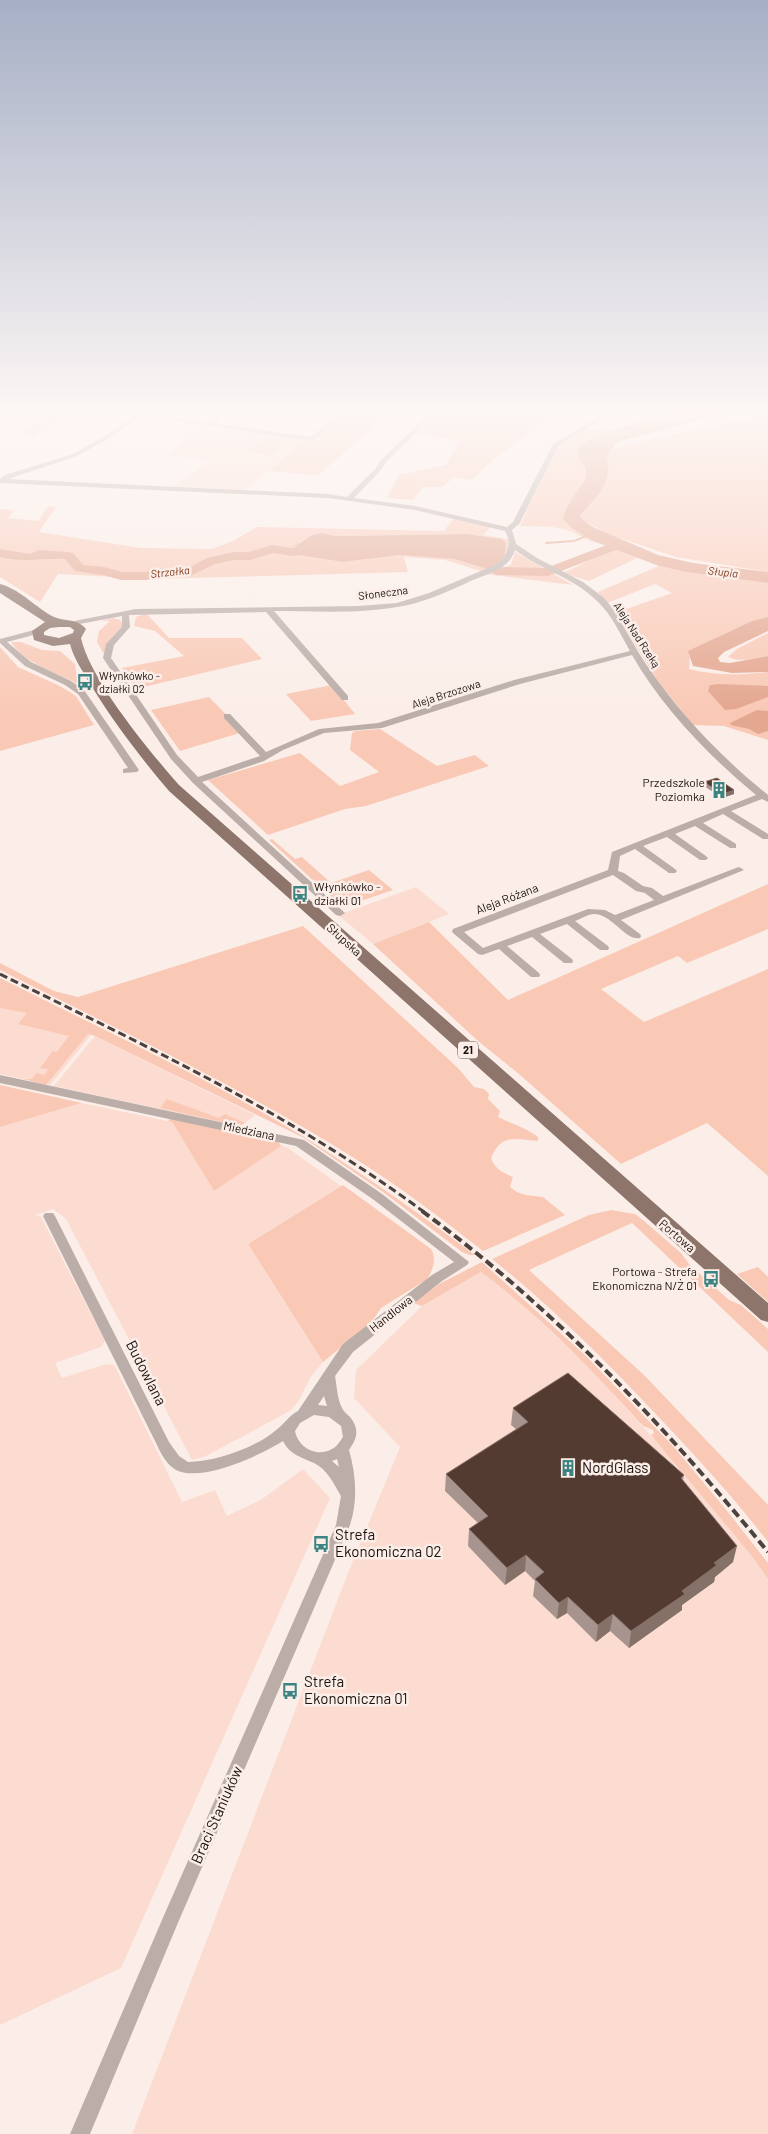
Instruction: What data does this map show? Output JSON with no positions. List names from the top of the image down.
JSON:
{
  "streets": {
    "main road": ["Słupska", "21", "Portowa"],
    "street": [
      "Słoneczna",
      "Aleja Nad Rzeką",
      "Aleja Brzozowa",
      "Aleja Różana",
      "Miedziana",
      "Handlowa",
      "Budowlana",
      "Braci Staniuków"
    ]
  },
  "crossings": [
    ["Słoneczna", "Aleja Nad Rzeką"],
    ["Słoneczna", "Słupska"],
    ["Aleja Nad Rzeką", "Aleja Brzozowa"],
    ["Słupska", "21"],
    ["Słupska", "Portowa"],
    ["Miedziana", "Handlowa"],
    ["Handlowa", "Budowlana"],
    ["Handlowa", "Braci Staniuków"]
  ],
  "water": ["Strzałka", "Słupia"],
  "places": {
    "bus stop": [
      "Włynkówko - działki 02",
      "Włynkówko - działki 01",
      "Portowa - Strefa Ekonomiczna N/Ż 01",
      "Strefa Ekonomiczna 02",
      "Strefa Ekonomiczna 01"
    ],
    "building": ["Przedszkole Poziomka", "NordGlass"]
  }
}
